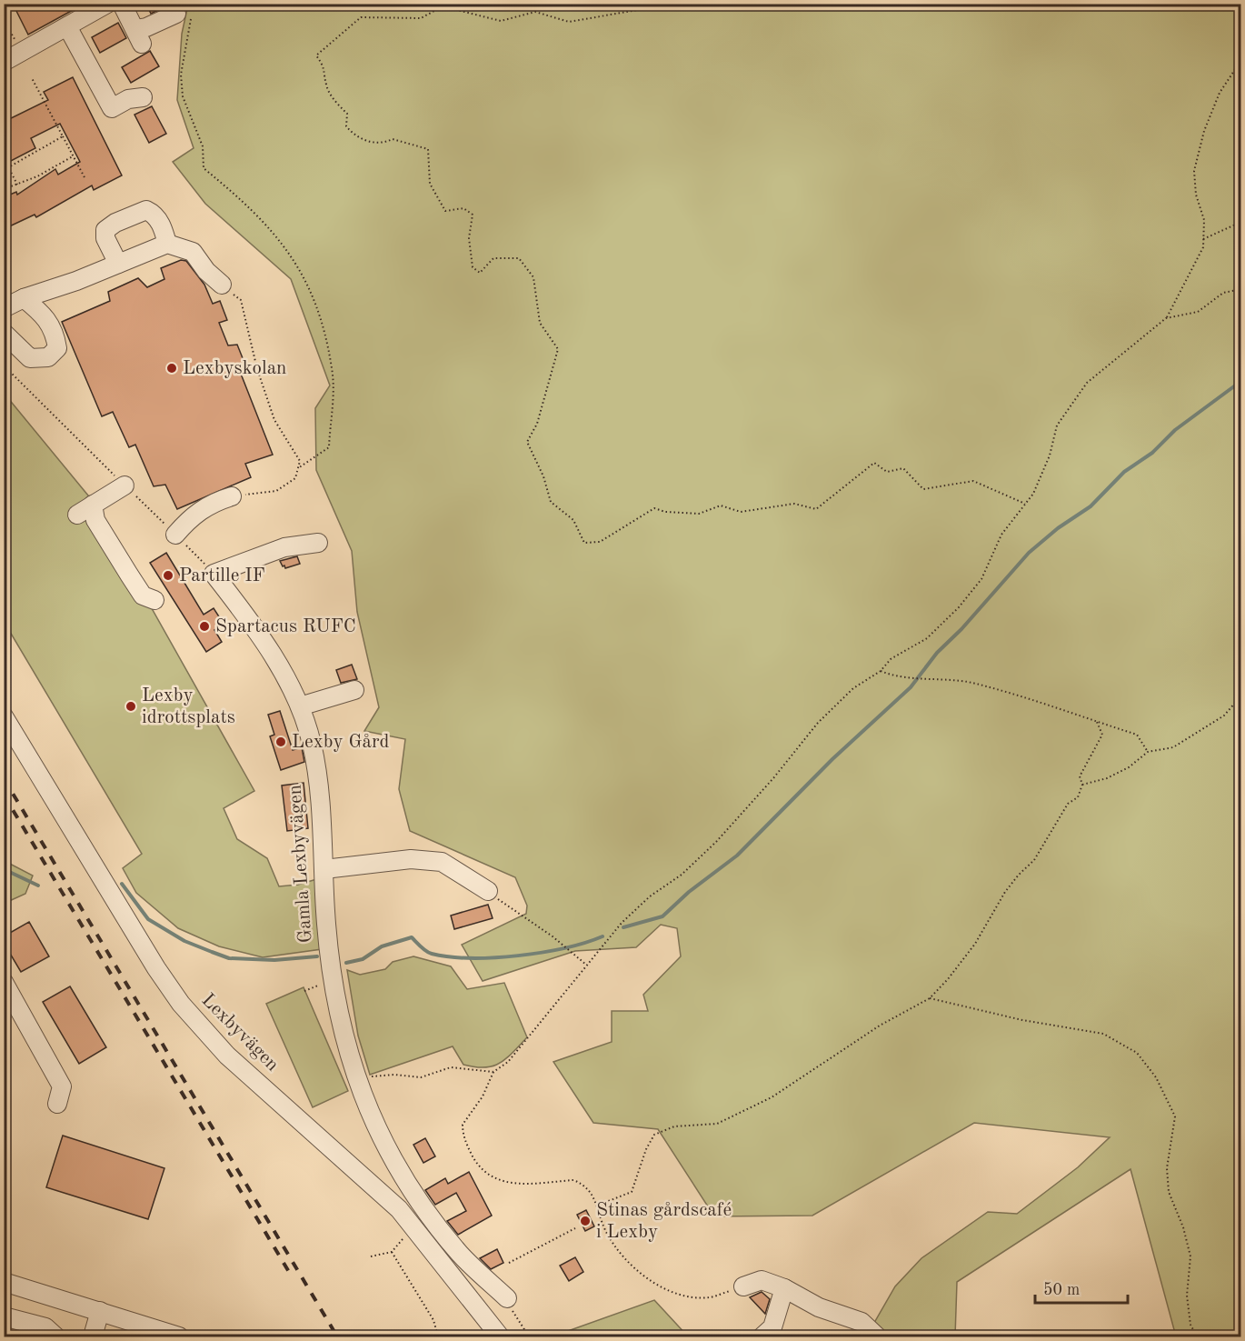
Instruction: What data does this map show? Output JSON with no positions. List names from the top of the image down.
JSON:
{
  "streets": {
    "street": ["Gamla Lexbyvägen", "Lexbyvägen"]
  },
  "places": [
    "Lexbyskolan",
    "Partille IF",
    "Spartacus RUFC",
    "Lexby idrottsplats",
    "Lexby Gård",
    "Stinas gårdscafé i Lexby"
  ],
  "scale_bar": "50 m"
}
